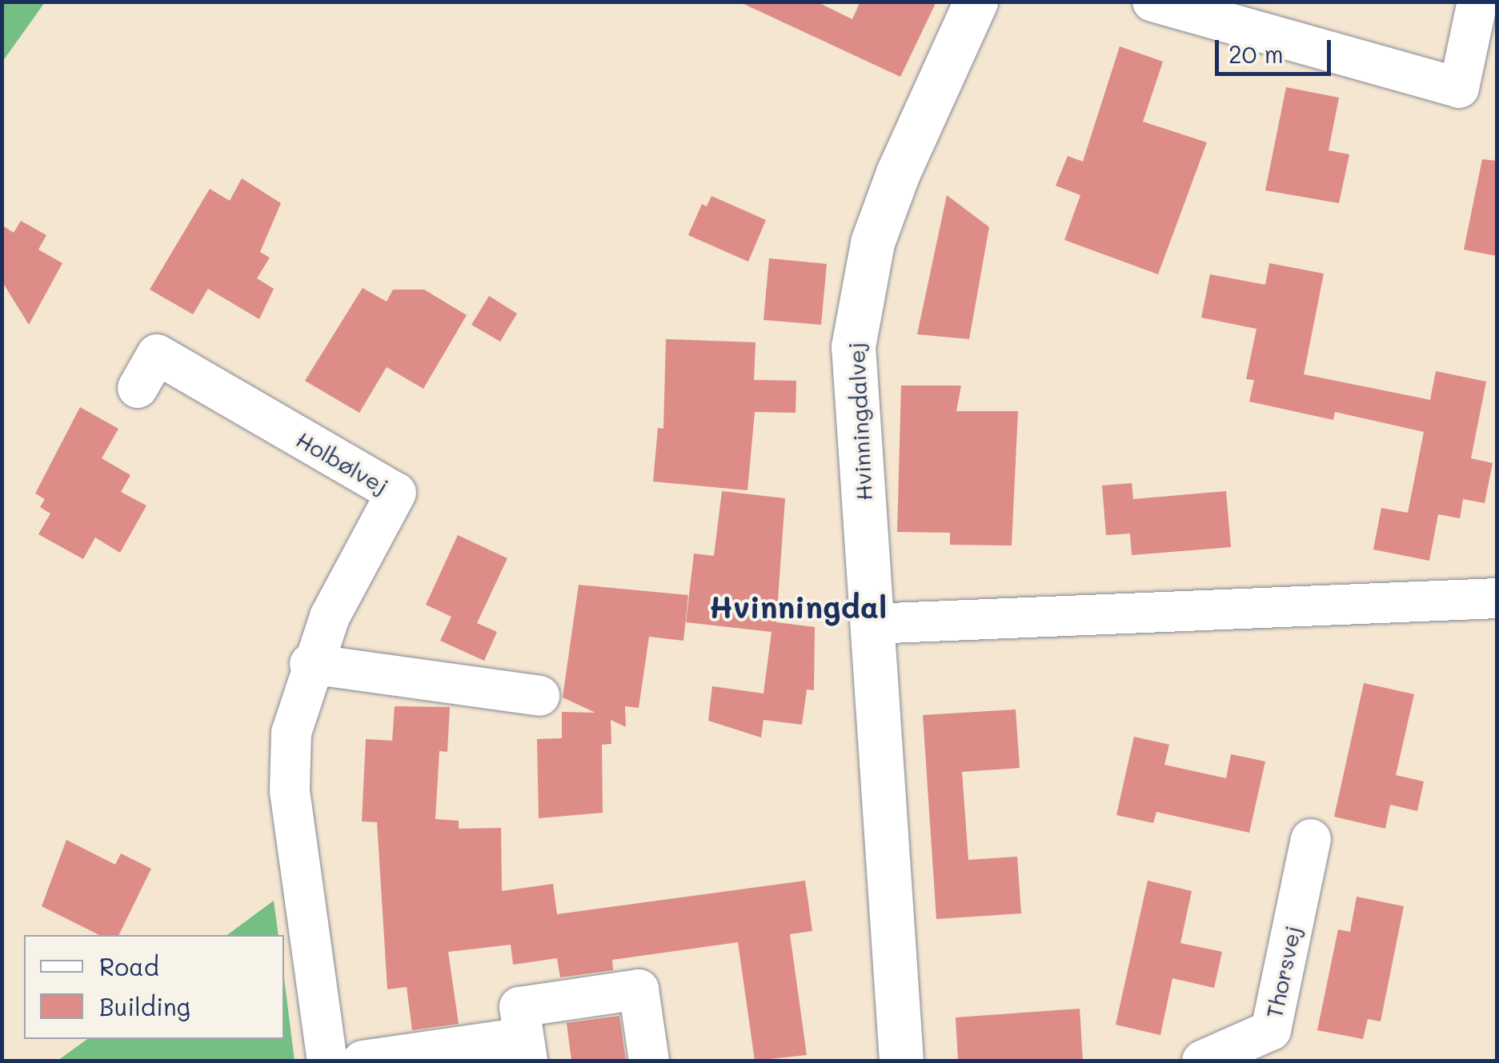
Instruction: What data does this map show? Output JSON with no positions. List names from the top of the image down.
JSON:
{
  "streets": {
    "street": ["Hvinningdalvej", "Holbølvej", "Thorsvej"]
  },
  "districts": ["Hvinningdal"],
  "legend": ["Road", "Building"],
  "scale_bar": "20 m"
}
